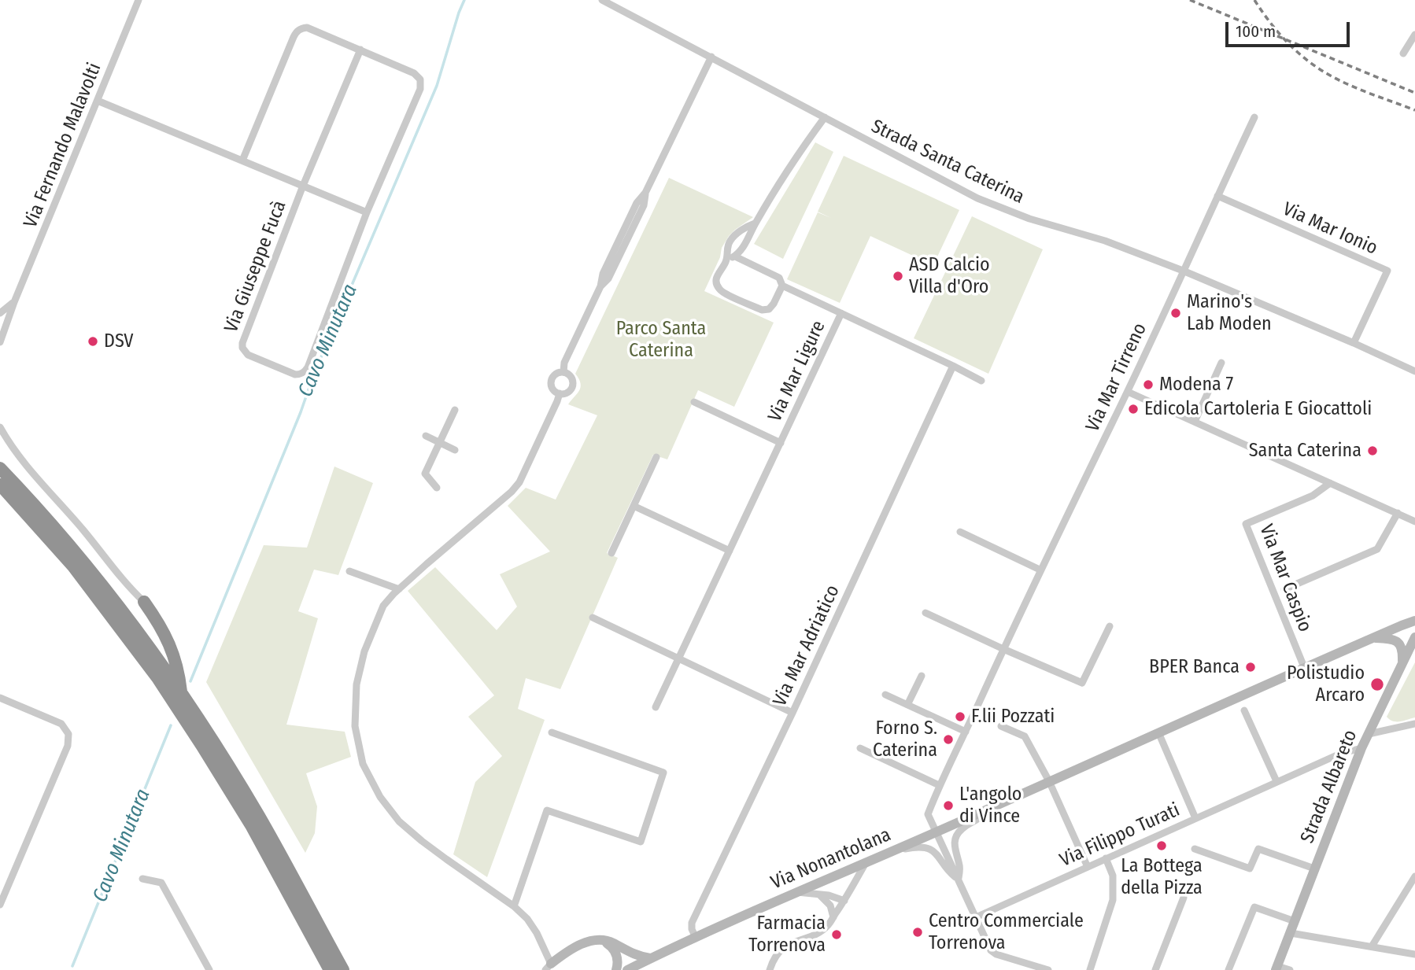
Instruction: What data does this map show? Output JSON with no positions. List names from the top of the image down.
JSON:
{
  "streets": {
    "main road": ["Strada Albareto", "Via Nonantolana"],
    "street": [
      "Via Fernando Malavolti",
      "Strada Santa Caterina",
      "Via Mar Ionio",
      "Via Giuseppe Fucà",
      "Via Mar Ligure",
      "Via Mar Tirreno",
      "Via Mar Caspio",
      "Via Mar Adriatico",
      "Via Filippo Turati"
    ]
  },
  "crossings": [
    ["Via Fernando Malavolti", "Via Giuseppe Fucà"],
    ["Strada Santa Caterina", "Via Mar Ionio"],
    ["Strada Santa Caterina", "Via Mar Tirreno"],
    ["Via Mar Ionio", "Via Mar Tirreno"],
    ["Via Mar Tirreno", "Via Nonantolana"],
    ["Via Mar Caspio", "Via Nonantolana"],
    ["Via Mar Adriatico", "Via Nonantolana"],
    ["Strada Albareto", "Via Filippo Turati"]
  ],
  "water": ["Cavo Minutara"],
  "parks": ["Parco Santa Caterina"],
  "places": [
    "ASD Calcio Villa d'Oro",
    "Marino's Lab Moden",
    "DSV",
    "Modena 7",
    "Edicola Cartoleria E Giocattoli",
    "Santa Caterina",
    "BPER Banca",
    "Polistudio Arcaro",
    "F.lii Pozzati",
    "Forno S. Caterina",
    "L'angolo di Vince",
    "La Bottega della Pizza",
    "Centro Commerciale Torrenova",
    "Farmacia Torrenova"
  ],
  "scale_bar": "100 m"
}
